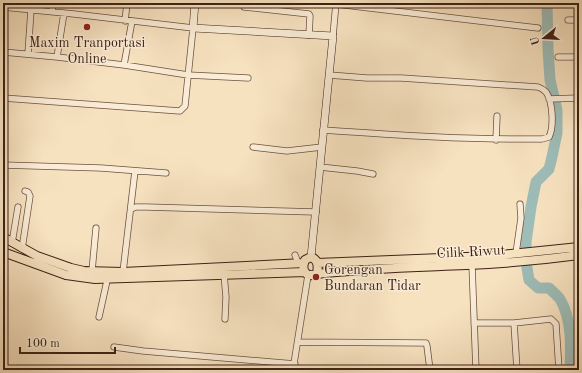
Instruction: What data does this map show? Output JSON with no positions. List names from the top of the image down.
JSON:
{
  "streets": {
    "main road": ["Cilik Riwut"]
  },
  "places": ["Maxim Tranportasi Online", "Gorengan Bundaran Tidar"],
  "scale_bar": "100 m",
  "north": "left"
}
